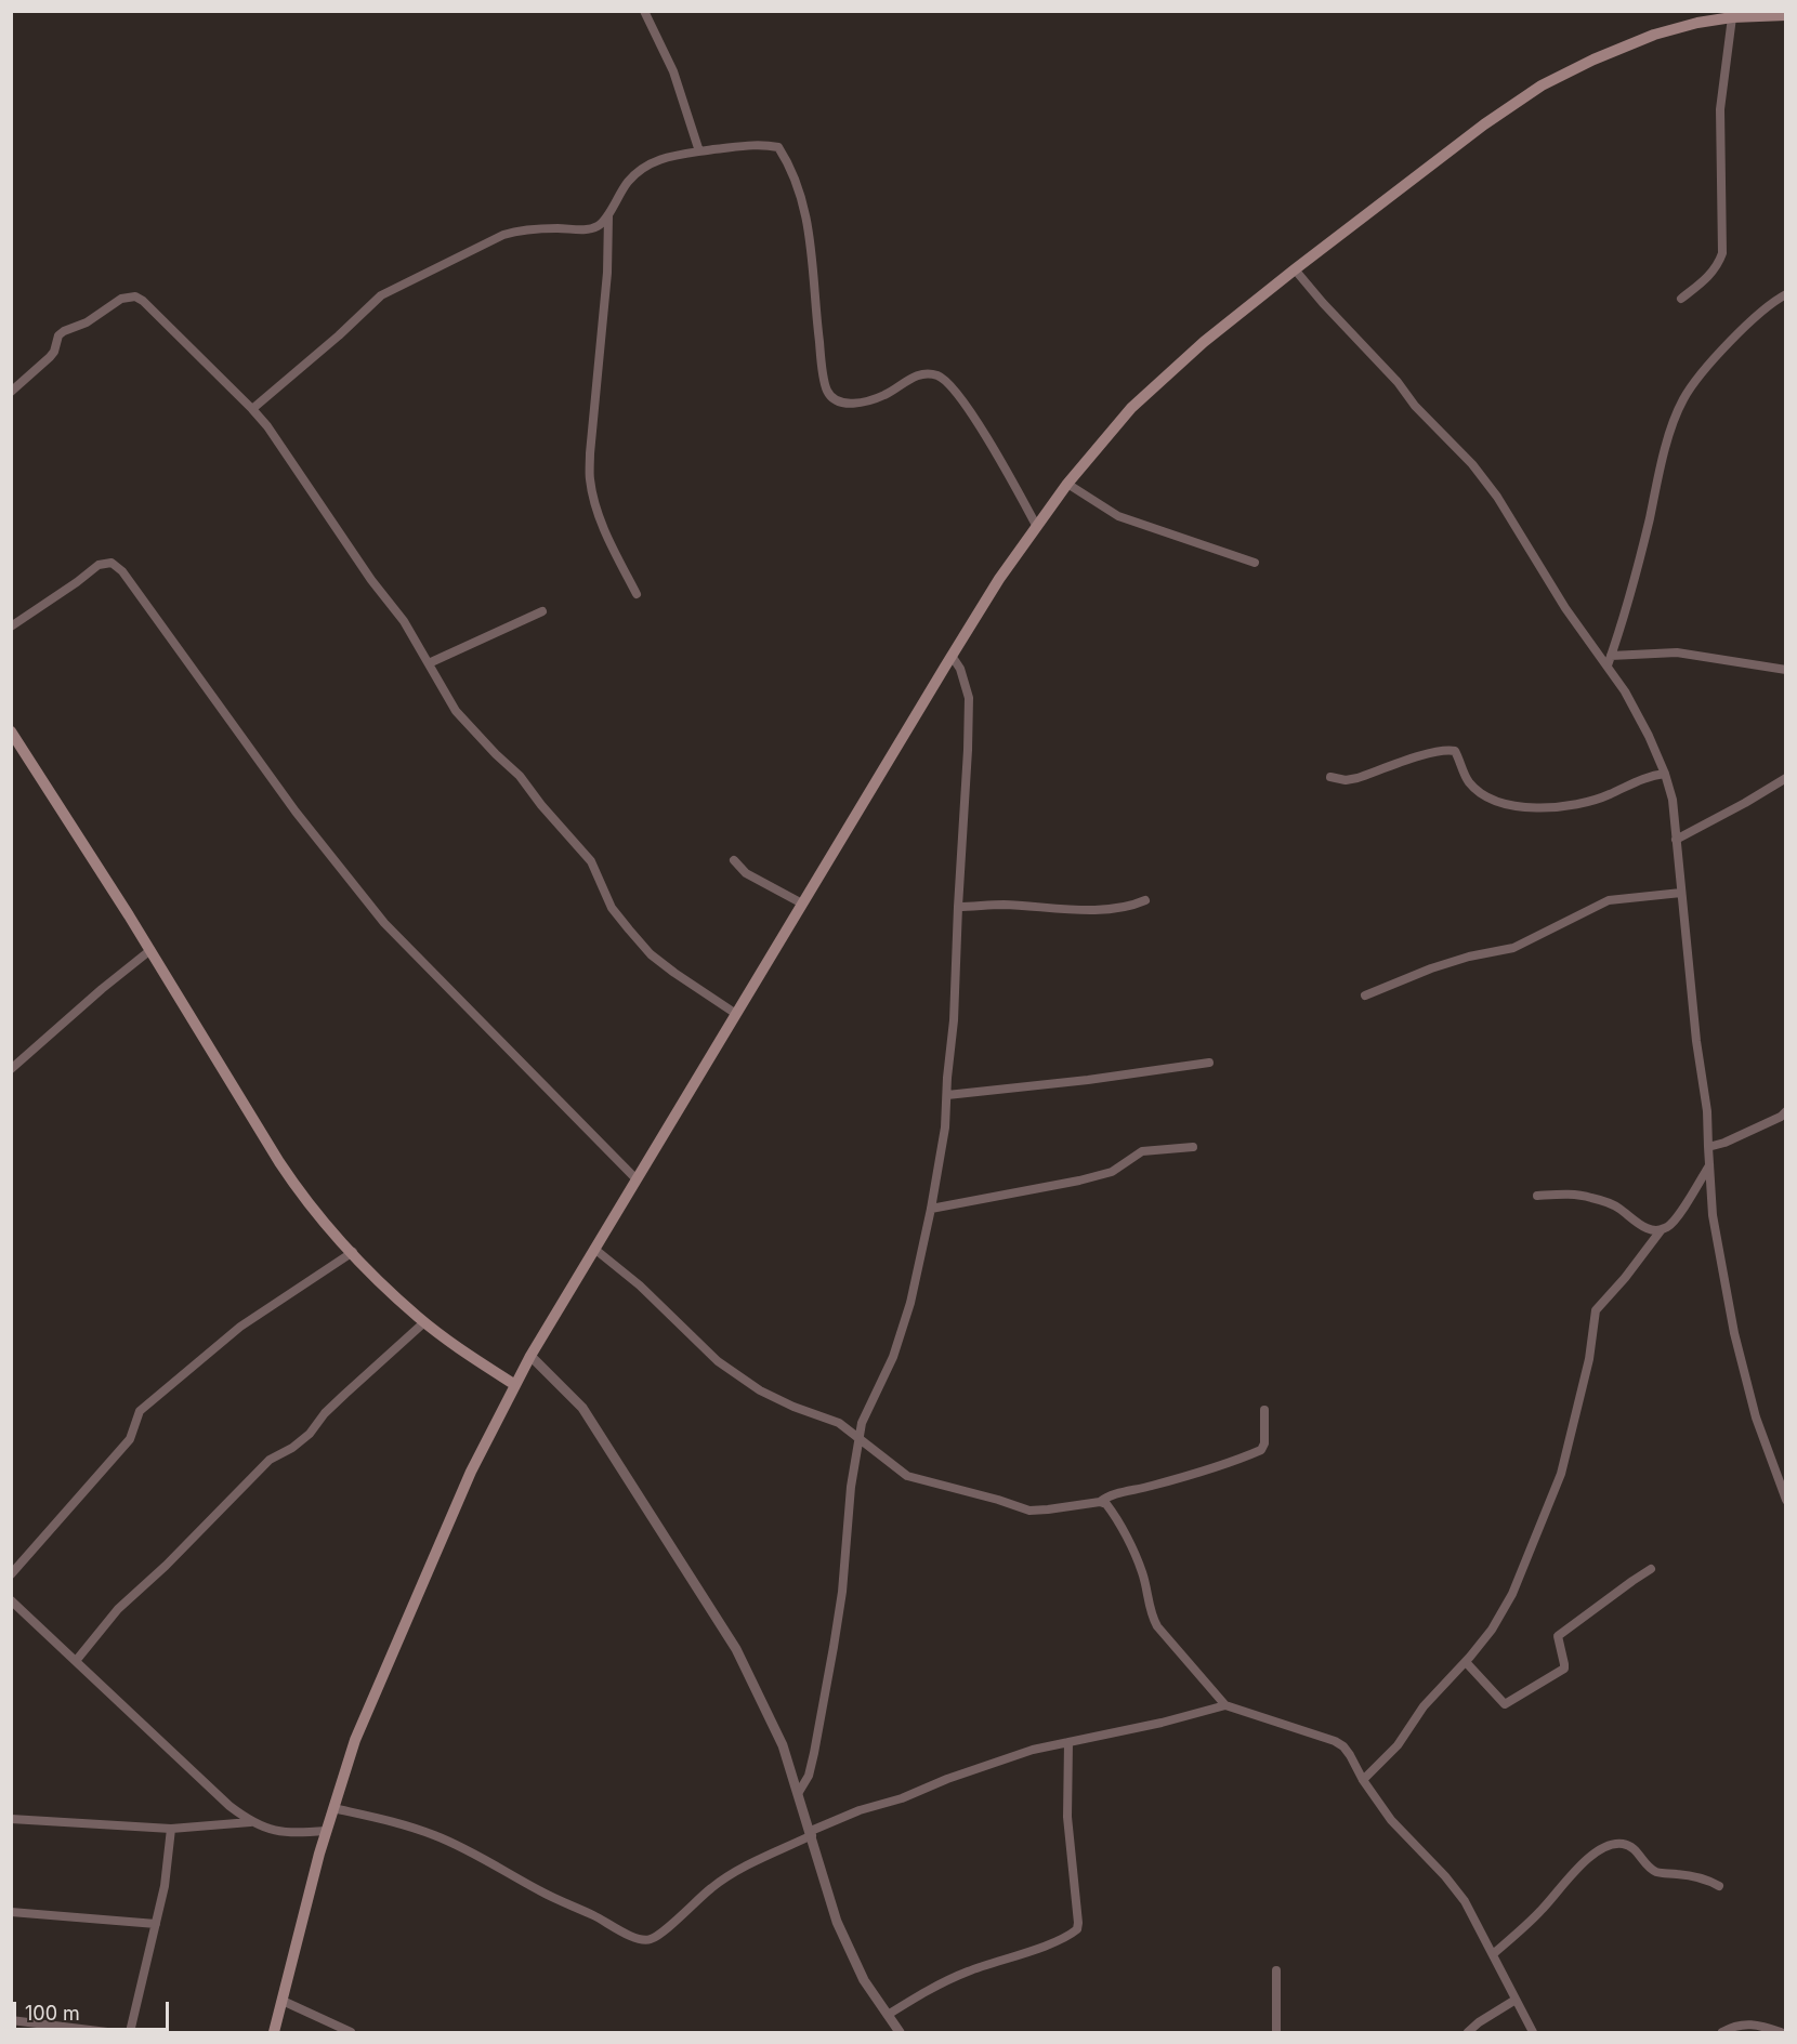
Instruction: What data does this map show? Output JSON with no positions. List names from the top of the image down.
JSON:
{
  "scale_bar": "100 m"
}
